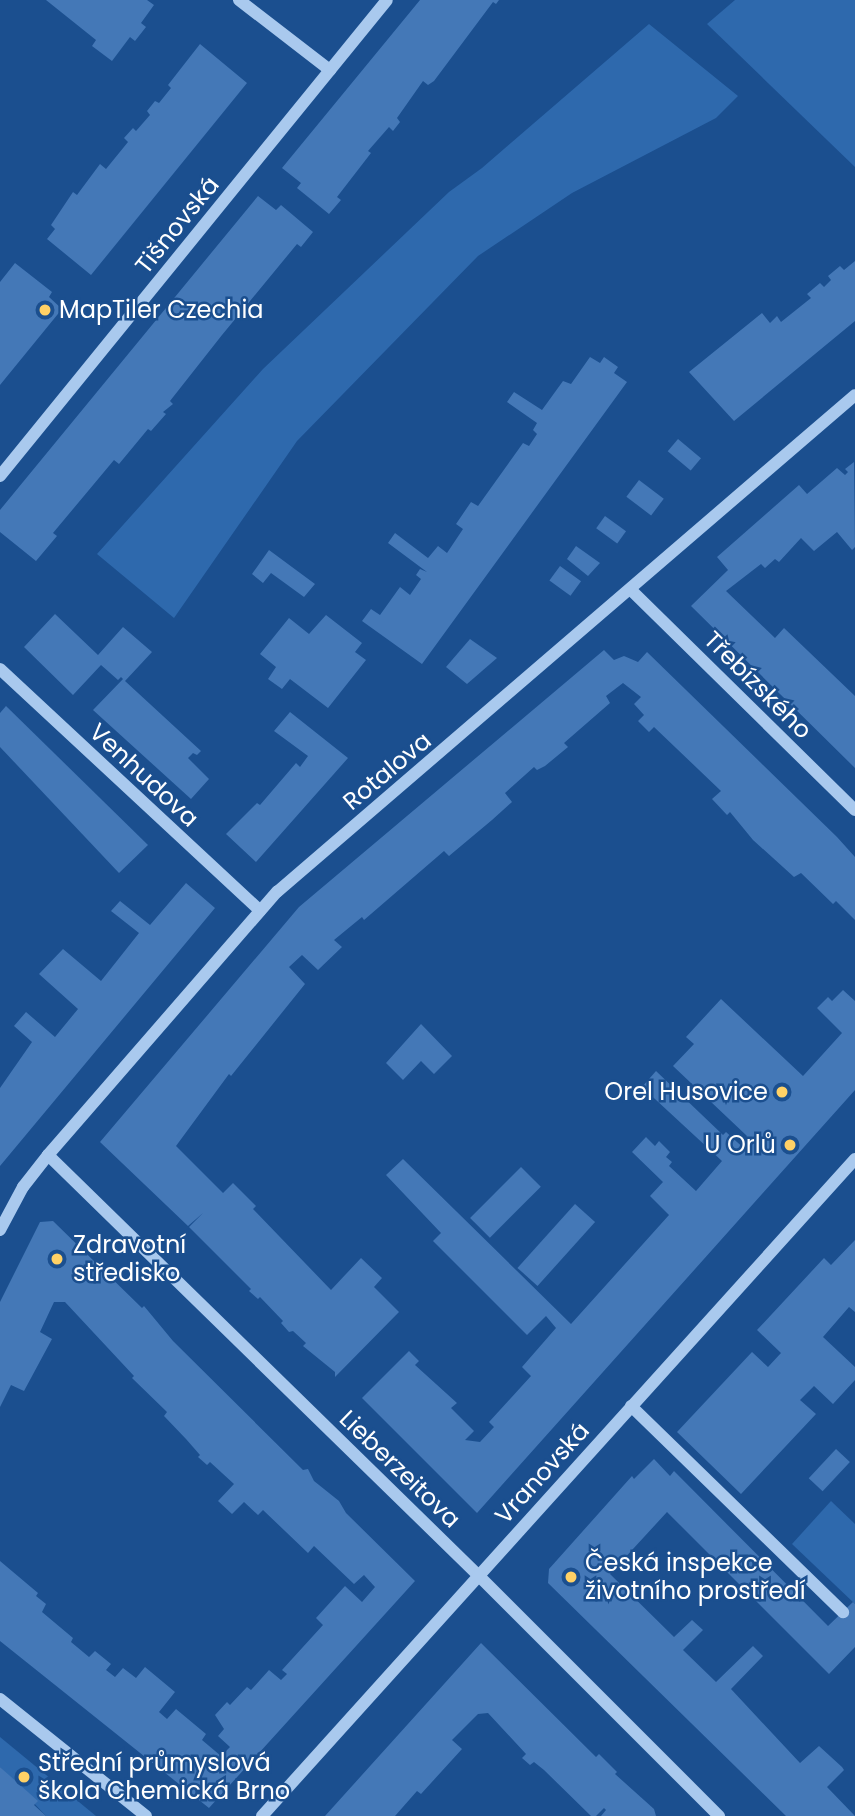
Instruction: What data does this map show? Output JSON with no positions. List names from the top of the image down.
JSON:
{
  "streets": {
    "street": [
      "Tišnovská",
      "Třebízského",
      "Rotalova",
      "Venhudova",
      "Lieberzeitova",
      "Vranovská"
    ]
  },
  "crossings": [
    ["Třebízského", "Rotalova"],
    ["Rotalova", "Venhudova"],
    ["Rotalova", "Lieberzeitova"],
    ["Lieberzeitova", "Vranovská"]
  ],
  "places": [
    "MapTiler Czechia",
    "Orel Husovice",
    "U Orlů",
    "Zdravotní středisko",
    "Česká inspekce životního prostředí",
    "Střední průmyslová škola Chemická Brno"
  ]
}
